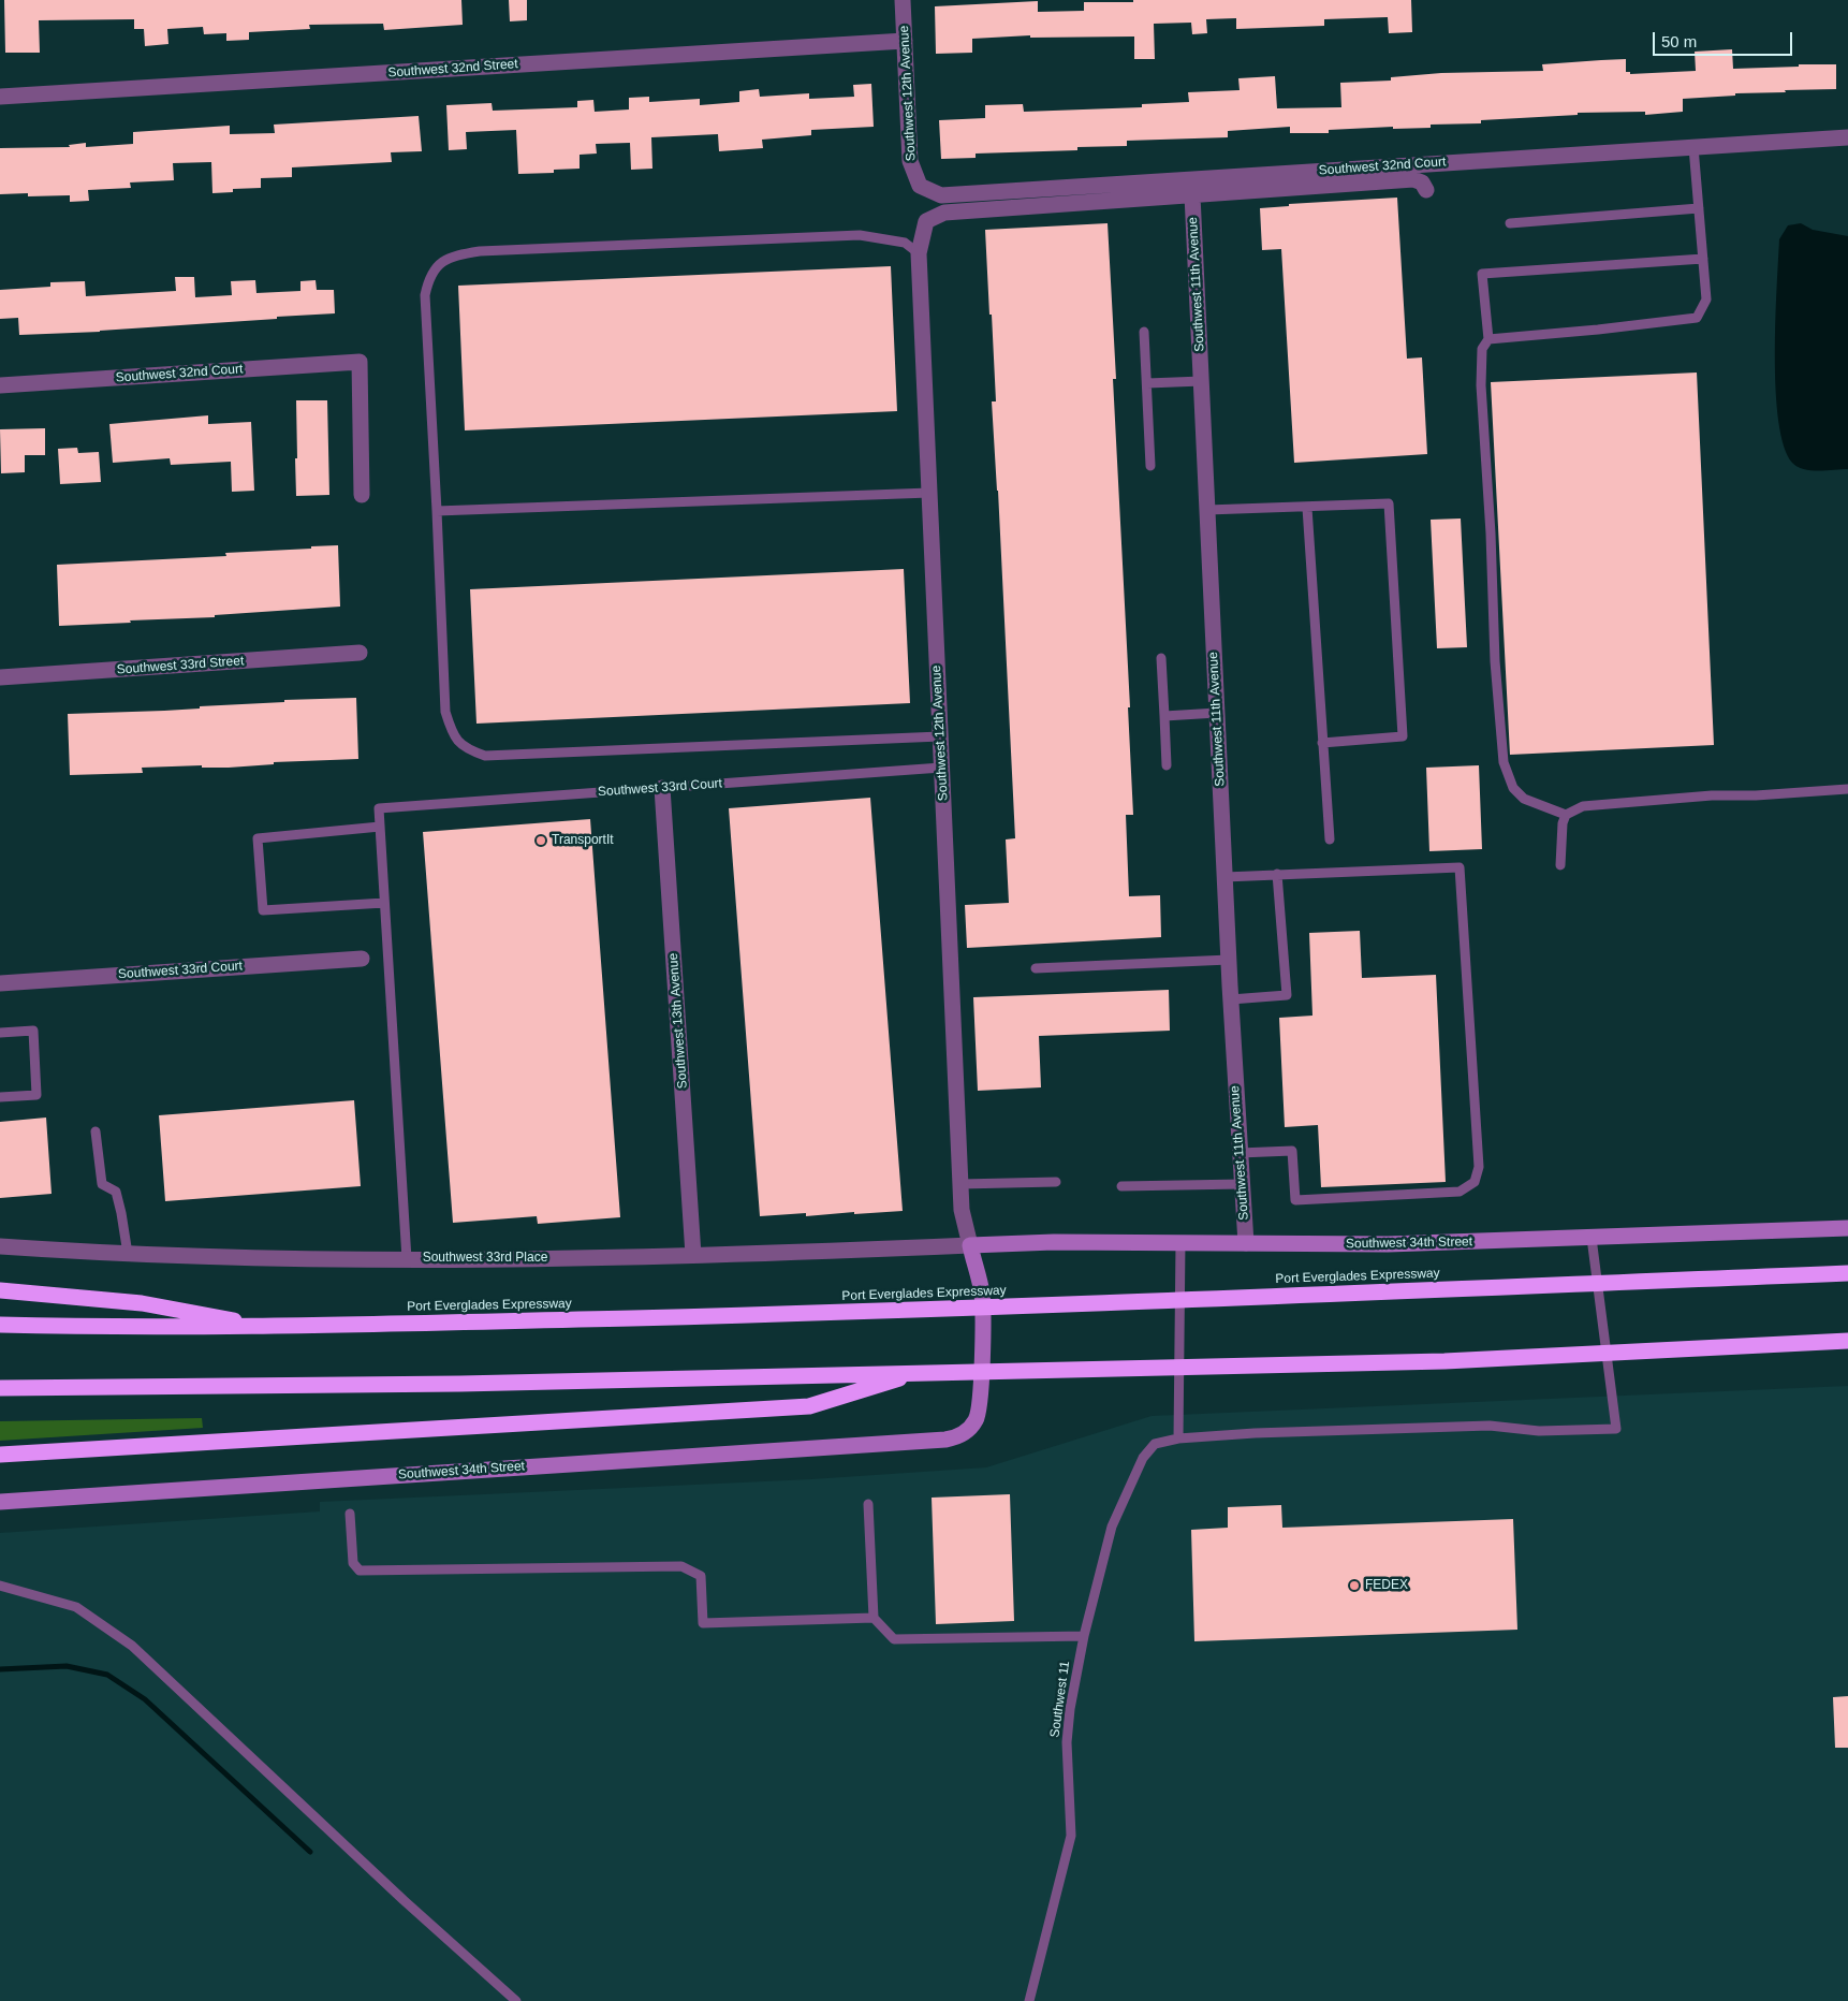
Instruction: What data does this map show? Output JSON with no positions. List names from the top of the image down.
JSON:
{
  "streets": {
    "highway": ["Port Everglades Expressway"],
    "street": [
      "Southwest 32nd Street",
      "Southwest 12th Avenue",
      "Southwest 32nd Court",
      "Southwest 11th Avenue",
      "Southwest 33rd Street",
      "Southwest 33rd Court",
      "Southwest 13th Avenue",
      "Southwest 34th Street",
      "Southwest 33rd Place"
    ],
    "lane": ["Southwest 11"]
  },
  "crossings": [
    ["Southwest 32nd Street", "Southwest 12th Avenue"],
    ["Southwest 12th Avenue", "Southwest 32nd Court"],
    ["Southwest 12th Avenue", "Southwest 33rd Court"],
    ["Southwest 12th Avenue", "Southwest 34th Street"],
    ["Southwest 12th Avenue", "Southwest 33rd Place"],
    ["Southwest 32nd Court", "Southwest 11th Avenue"],
    ["Southwest 11th Avenue", "Southwest 34th Street"],
    ["Southwest 33rd Court", "Southwest 13th Avenue"],
    ["Southwest 13th Avenue", "Southwest 33rd Place"],
    ["Southwest 34th Street", "Southwest 33rd Place"]
  ],
  "places": ["TransportIt", "FEDEX"],
  "scale_bar": "50 m"
}
